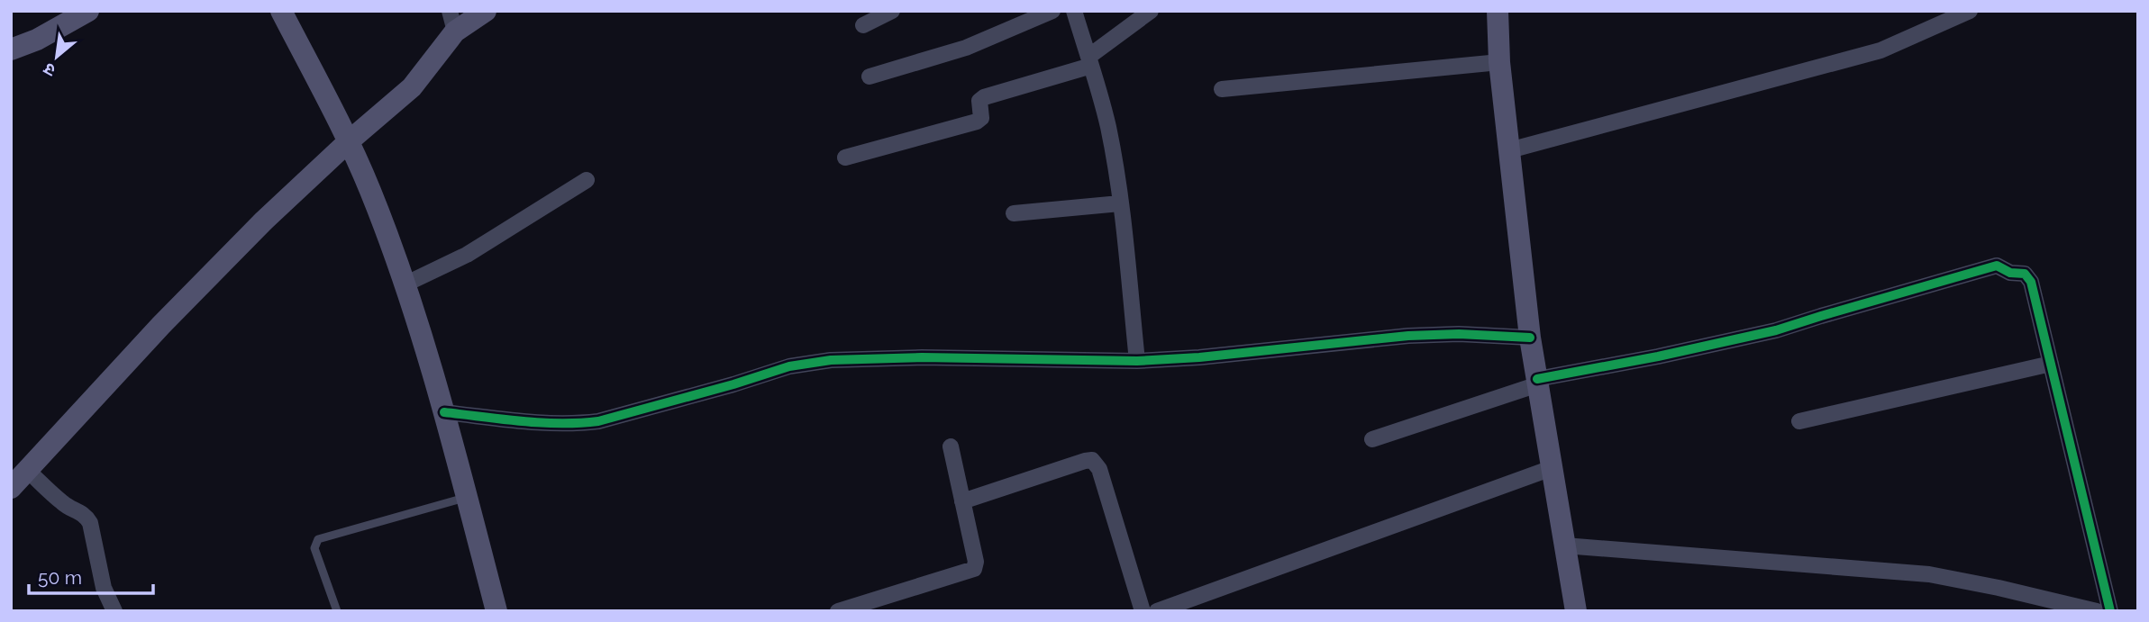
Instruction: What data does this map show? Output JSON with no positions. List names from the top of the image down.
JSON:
{
  "scale_bar": "50 m",
  "north": "bottom left"
}
